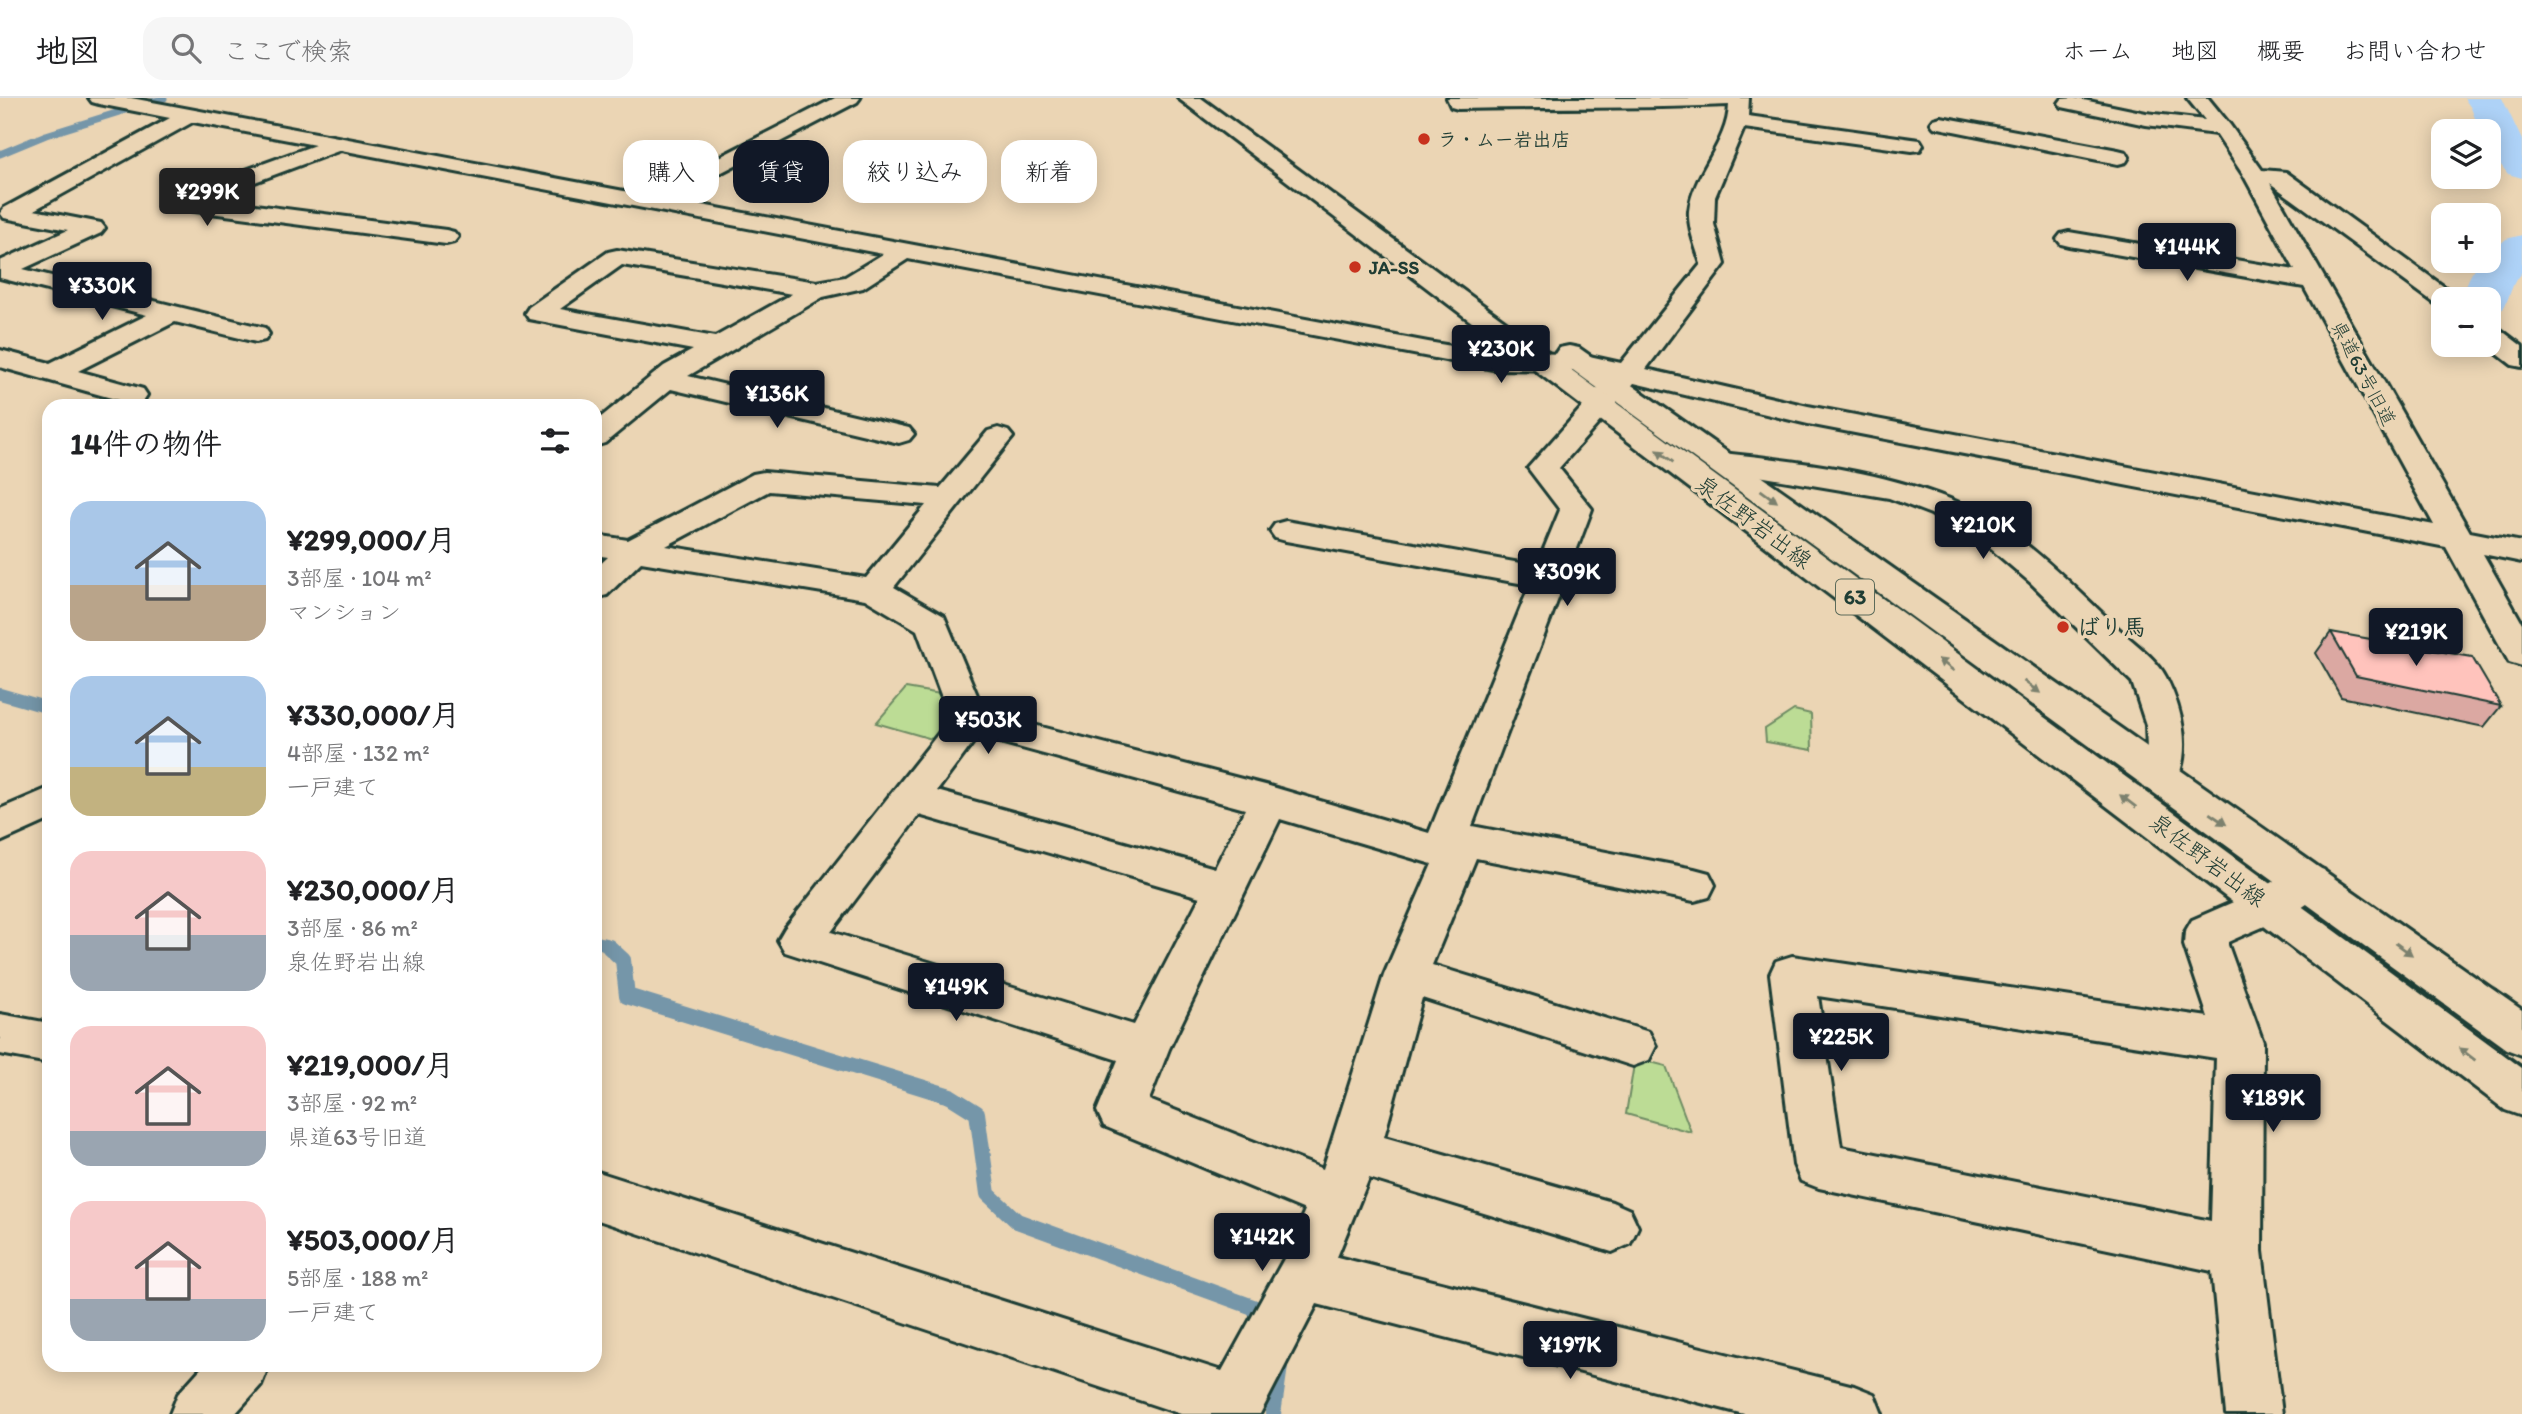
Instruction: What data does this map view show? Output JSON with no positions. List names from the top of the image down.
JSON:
{
  "streets": {
    "street": ["県道63号旧道", "泉佐野岩出線", "63"]
  },
  "places": ["ラ・ムー岩出店", "JA-SS", "ばり馬"],
  "page": {
    "header": "地図",
    "search": "ここで検索",
    "nav": [
      "ホーム",
      "地図",
      "概要",
      "お問い合わせ"
    ],
    "map_buttons": ["+", "−"],
    "chip": [
      "購入",
      "賃貸",
      "絞り込み",
      "新着"
    ],
    "price": [
      "¥299K",
      "¥144K",
      "¥330K",
      "¥230K",
      "¥136K",
      "¥210K",
      "¥309K",
      "¥219K",
      "¥503K",
      "¥149K",
      "¥225K",
      "¥189K",
      "¥142K",
      "¥197K"
    ],
    "heading": "14件の物件",
    "list": [
      {
        "name": "¥299,000/月",
        "note": "3部屋 · 104 m² · マンション"
      },
      {
        "name": "¥330,000/月",
        "note": "4部屋 · 132 m² · 一戸建て"
      },
      {
        "name": "¥230,000/月",
        "note": "3部屋 · 86 m² · 泉佐野岩出線"
      },
      {
        "name": "¥219,000/月",
        "note": "3部屋 · 92 m² · 県道63号旧道"
      },
      {
        "name": "¥503,000/月",
        "note": "5部屋 · 188 m² · 一戸建て"
      }
    ]
  }
}
